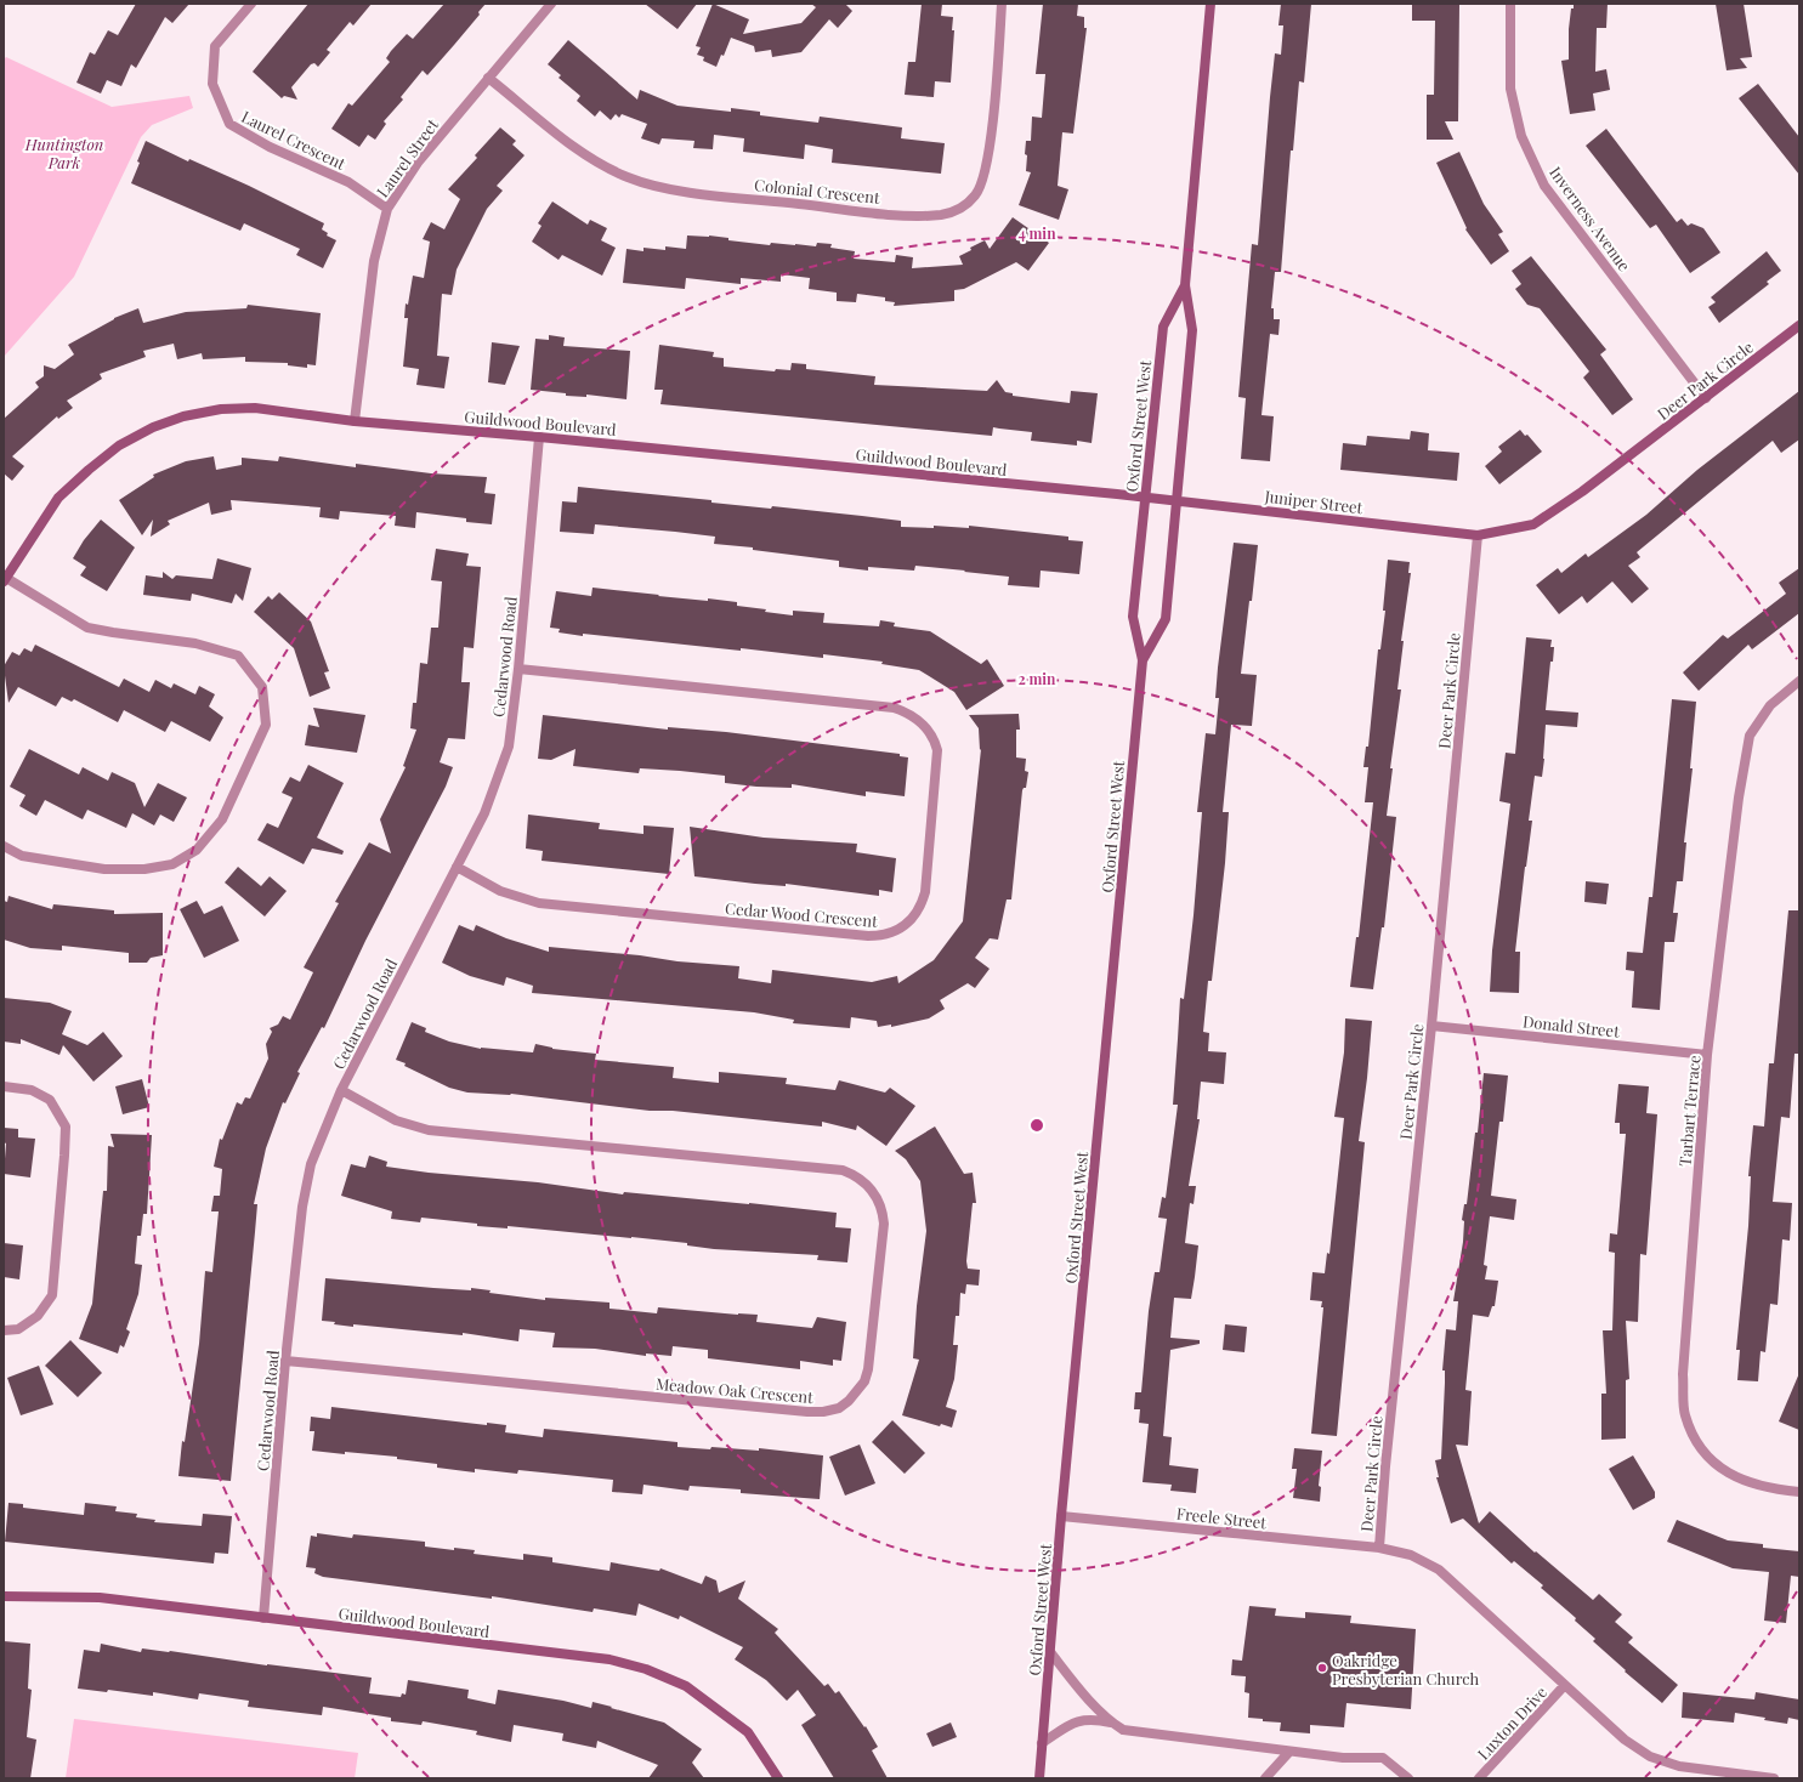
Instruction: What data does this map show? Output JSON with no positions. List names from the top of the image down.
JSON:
{
  "streets": {
    "street": [
      "Laurel Crescent",
      "Laurel Street",
      "Colonial Crescent",
      "Inverness Avenue",
      "Deer Park Circle",
      "Guildwood Boulevard",
      "Oxford Street West",
      "Juniper Street",
      "Cedarwood Road",
      "Cedar Wood Crescent",
      "Donald Street",
      "Tarbart Terrace",
      "Meadow Oak Crescent",
      "Freele Street",
      "Luxton Drive"
    ]
  },
  "crossings": [
    ["Laurel Crescent", "Laurel Street"],
    ["Laurel Street", "Colonial Crescent"],
    ["Laurel Street", "Guildwood Boulevard"],
    ["Inverness Avenue", "Deer Park Circle"],
    ["Deer Park Circle", "Juniper Street"],
    ["Deer Park Circle", "Donald Street"],
    ["Deer Park Circle", "Freele Street"],
    ["Deer Park Circle", "Luxton Drive"],
    ["Guildwood Boulevard", "Oxford Street West"],
    ["Guildwood Boulevard", "Juniper Street"],
    ["Guildwood Boulevard", "Cedarwood Road"],
    ["Oxford Street West", "Juniper Street"],
    ["Oxford Street West", "Freele Street"],
    ["Cedarwood Road", "Cedar Wood Crescent"],
    ["Cedarwood Road", "Meadow Oak Crescent"],
    ["Donald Street", "Tarbart Terrace"]
  ],
  "parks": ["Huntington Park"],
  "places": ["Oakridge Presbyterian Church"],
  "rings": ["4 min", "2 min"]
}
